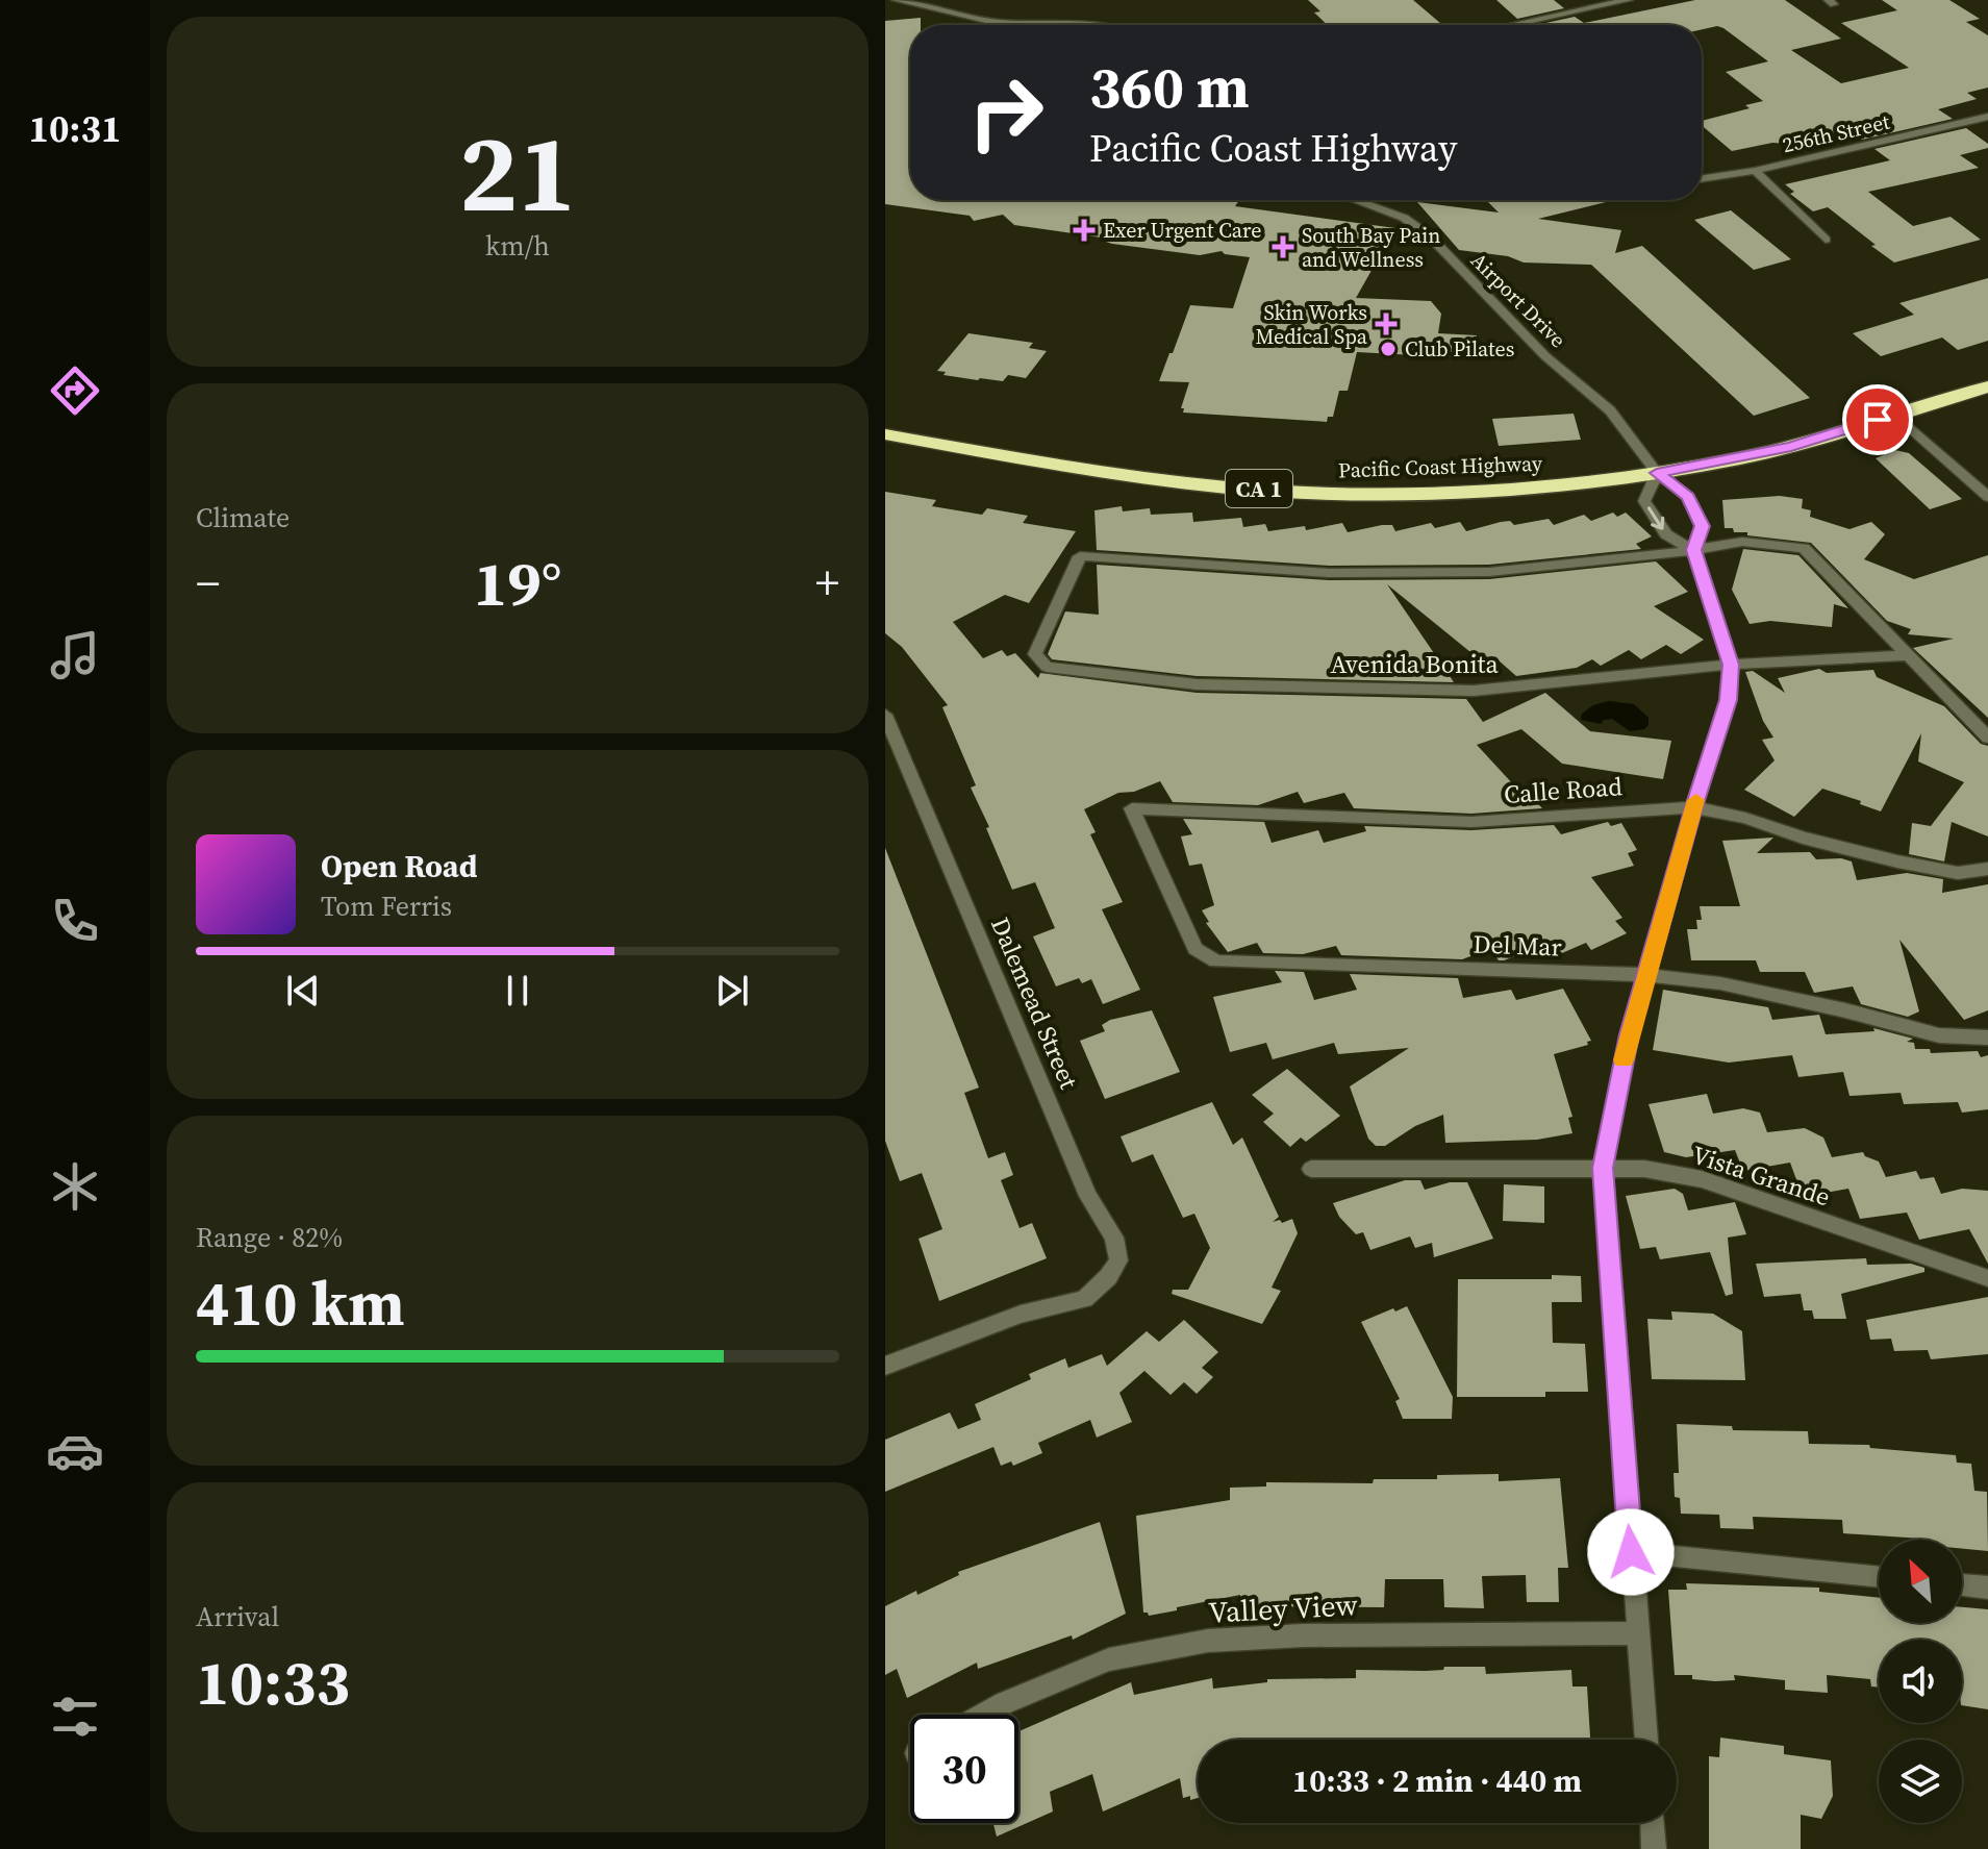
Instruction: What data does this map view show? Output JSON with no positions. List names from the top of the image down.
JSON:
{
  "streets": {
    "highway": ["Pacific Coast Highway", "CA 1"],
    "street": [
      "256th Street",
      "Airport Drive",
      "Avenida Bonita",
      "Calle Road",
      "Del Mar",
      "Dalemead Street",
      "Vista Grande",
      "Valley View"
    ]
  },
  "crossings": [
    ["Airport Drive", "Pacific Coast Highway"],
    ["Airport Drive", "Avenida Bonita"],
    ["Calle Road", "Del Mar"]
  ],
  "places": {
    "health": ["Exer Urgent Care", "South Bay Pain and Wellness", "Skin Works Medical Spa"],
    "other": ["Club Pilates"]
  },
  "north": "top left",
  "page": {
    "tabs": "10:31",
    "tile": [
      ["21", "km/h"],
      "Climate",
      ["Range · 82%", "410 km"],
      ["Arrival", "10:33"]
    ],
    "turn": ["360 m", "Pacific Coast Highway"],
    "heat": ["−", "19°", "+"],
    "song": ["Open Road", "Tom Ferris"],
    "limit": "30",
    "trip": "10:33 · 2 min · 440 m"
  }
}
